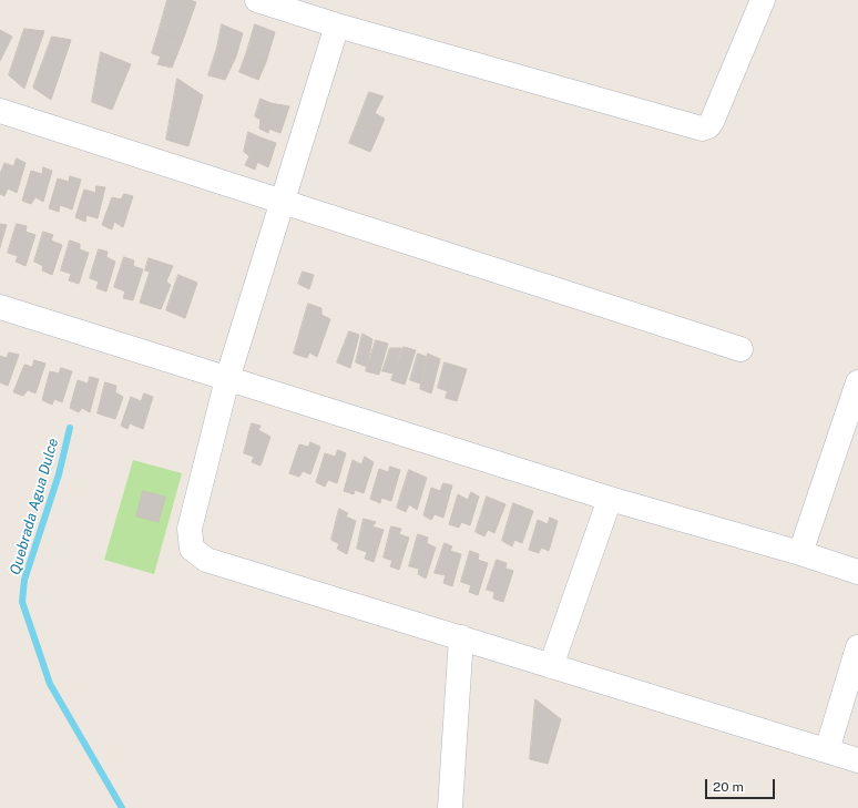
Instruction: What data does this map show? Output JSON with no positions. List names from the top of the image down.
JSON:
{
  "water": ["Quebrada Agua Dulce"],
  "scale_bar": "20 m"
}
